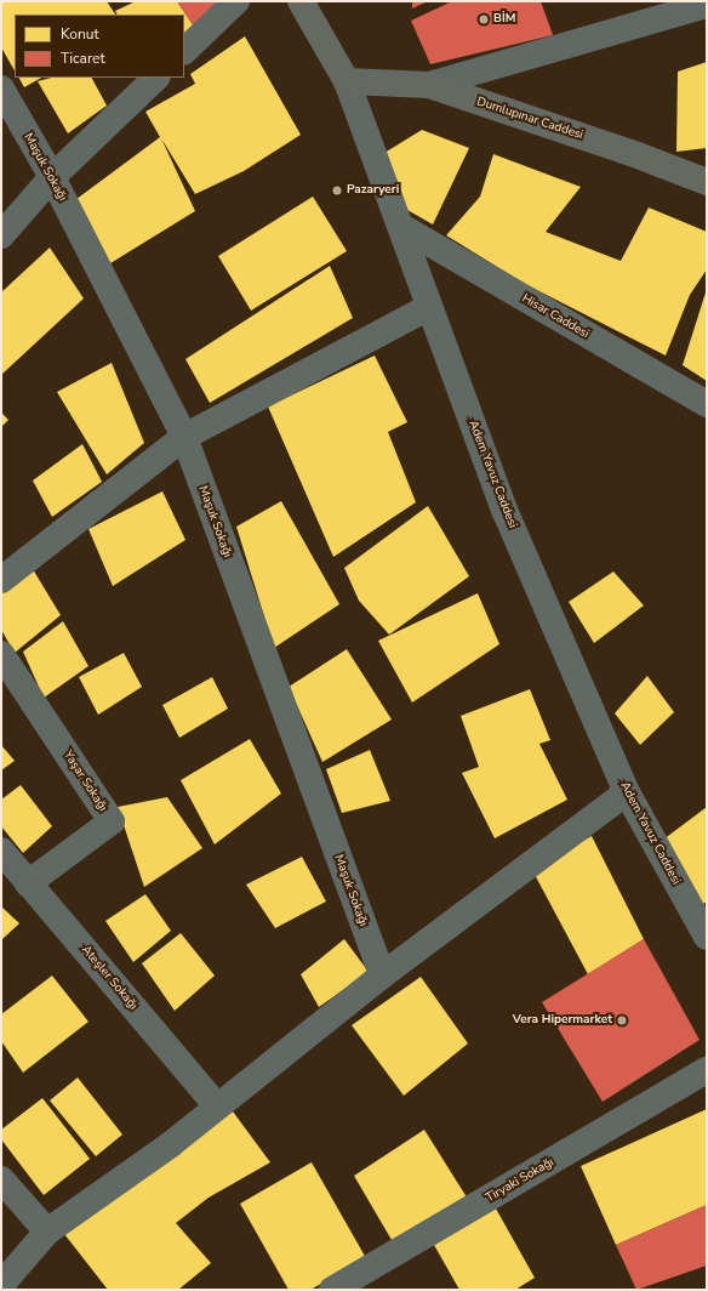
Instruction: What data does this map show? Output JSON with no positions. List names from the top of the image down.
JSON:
{
  "streets": {
    "main road": ["Dumlupınar Caddesi", "Adem Yavuz Caddesi"],
    "street": [
      "Maşuk Sokağı",
      "Hisar Caddesi",
      "Yaşar Sokağı",
      "Ateşler Sokağı",
      "Tiryaki Sokağı"
    ]
  },
  "crossings": [
    ["Dumlupınar Caddesi", "Adem Yavuz Caddesi"],
    ["Hisar Caddesi", "Adem Yavuz Caddesi"],
    ["Yaşar Sokağı", "Ateşler Sokağı"]
  ],
  "places": ["BİM", "Pazaryeri", "Vera Hipermarket"],
  "legend": ["Konut", "Ticaret"]
}
